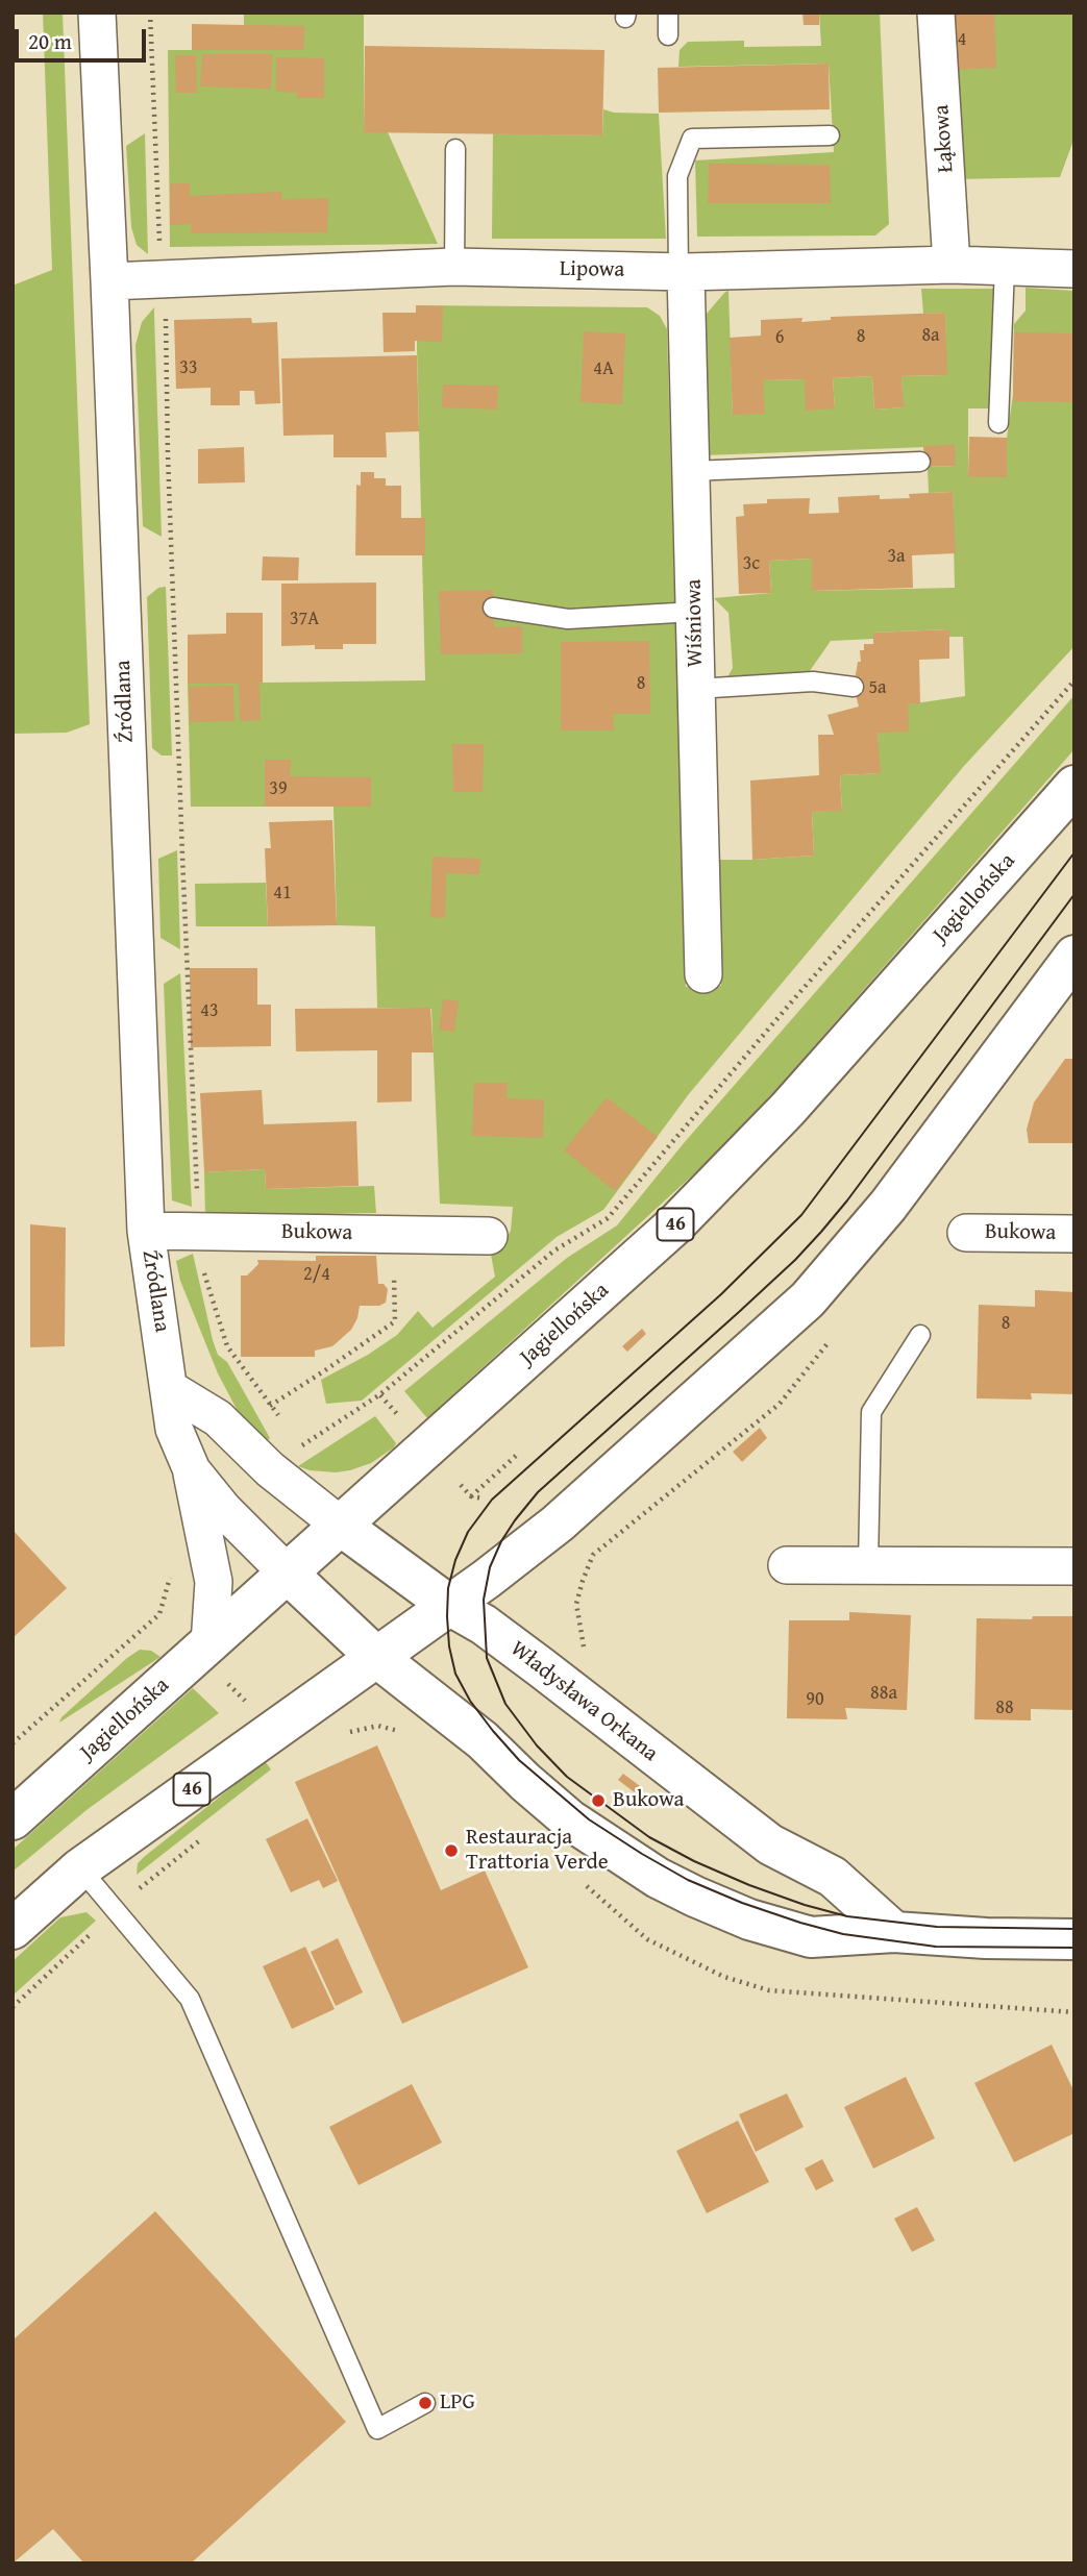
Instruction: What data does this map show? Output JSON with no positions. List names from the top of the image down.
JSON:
{
  "streets": {
    "main road": ["Jagiellońska", "46", "Władysława Orkana"],
    "street": [
      "Łąkowa",
      "Lipowa",
      "Wiśniowa",
      "Źródlana",
      "Bukowa"
    ]
  },
  "crossings": [
    ["Łąkowa", "Lipowa"],
    ["Lipowa", "Wiśniowa"],
    ["Lipowa", "Źródlana"],
    ["Źródlana", "Jagiellońska"],
    ["Źródlana", "Bukowa"],
    ["Jagiellońska", "Władysława Orkana"],
    ["46", "Władysława Orkana"]
  ],
  "places": ["Bukowa", "Restauracja Trattoria Verde", "LPG"],
  "house_numbers": [
    "4",
    "8a",
    "8",
    "6",
    "33",
    "4A",
    "3a",
    "3c",
    "37A",
    "8",
    "5a",
    "39",
    "41",
    "43",
    "2/4",
    "8",
    "88a",
    "90",
    "88"
  ],
  "scale_bar": "20 m"
}
